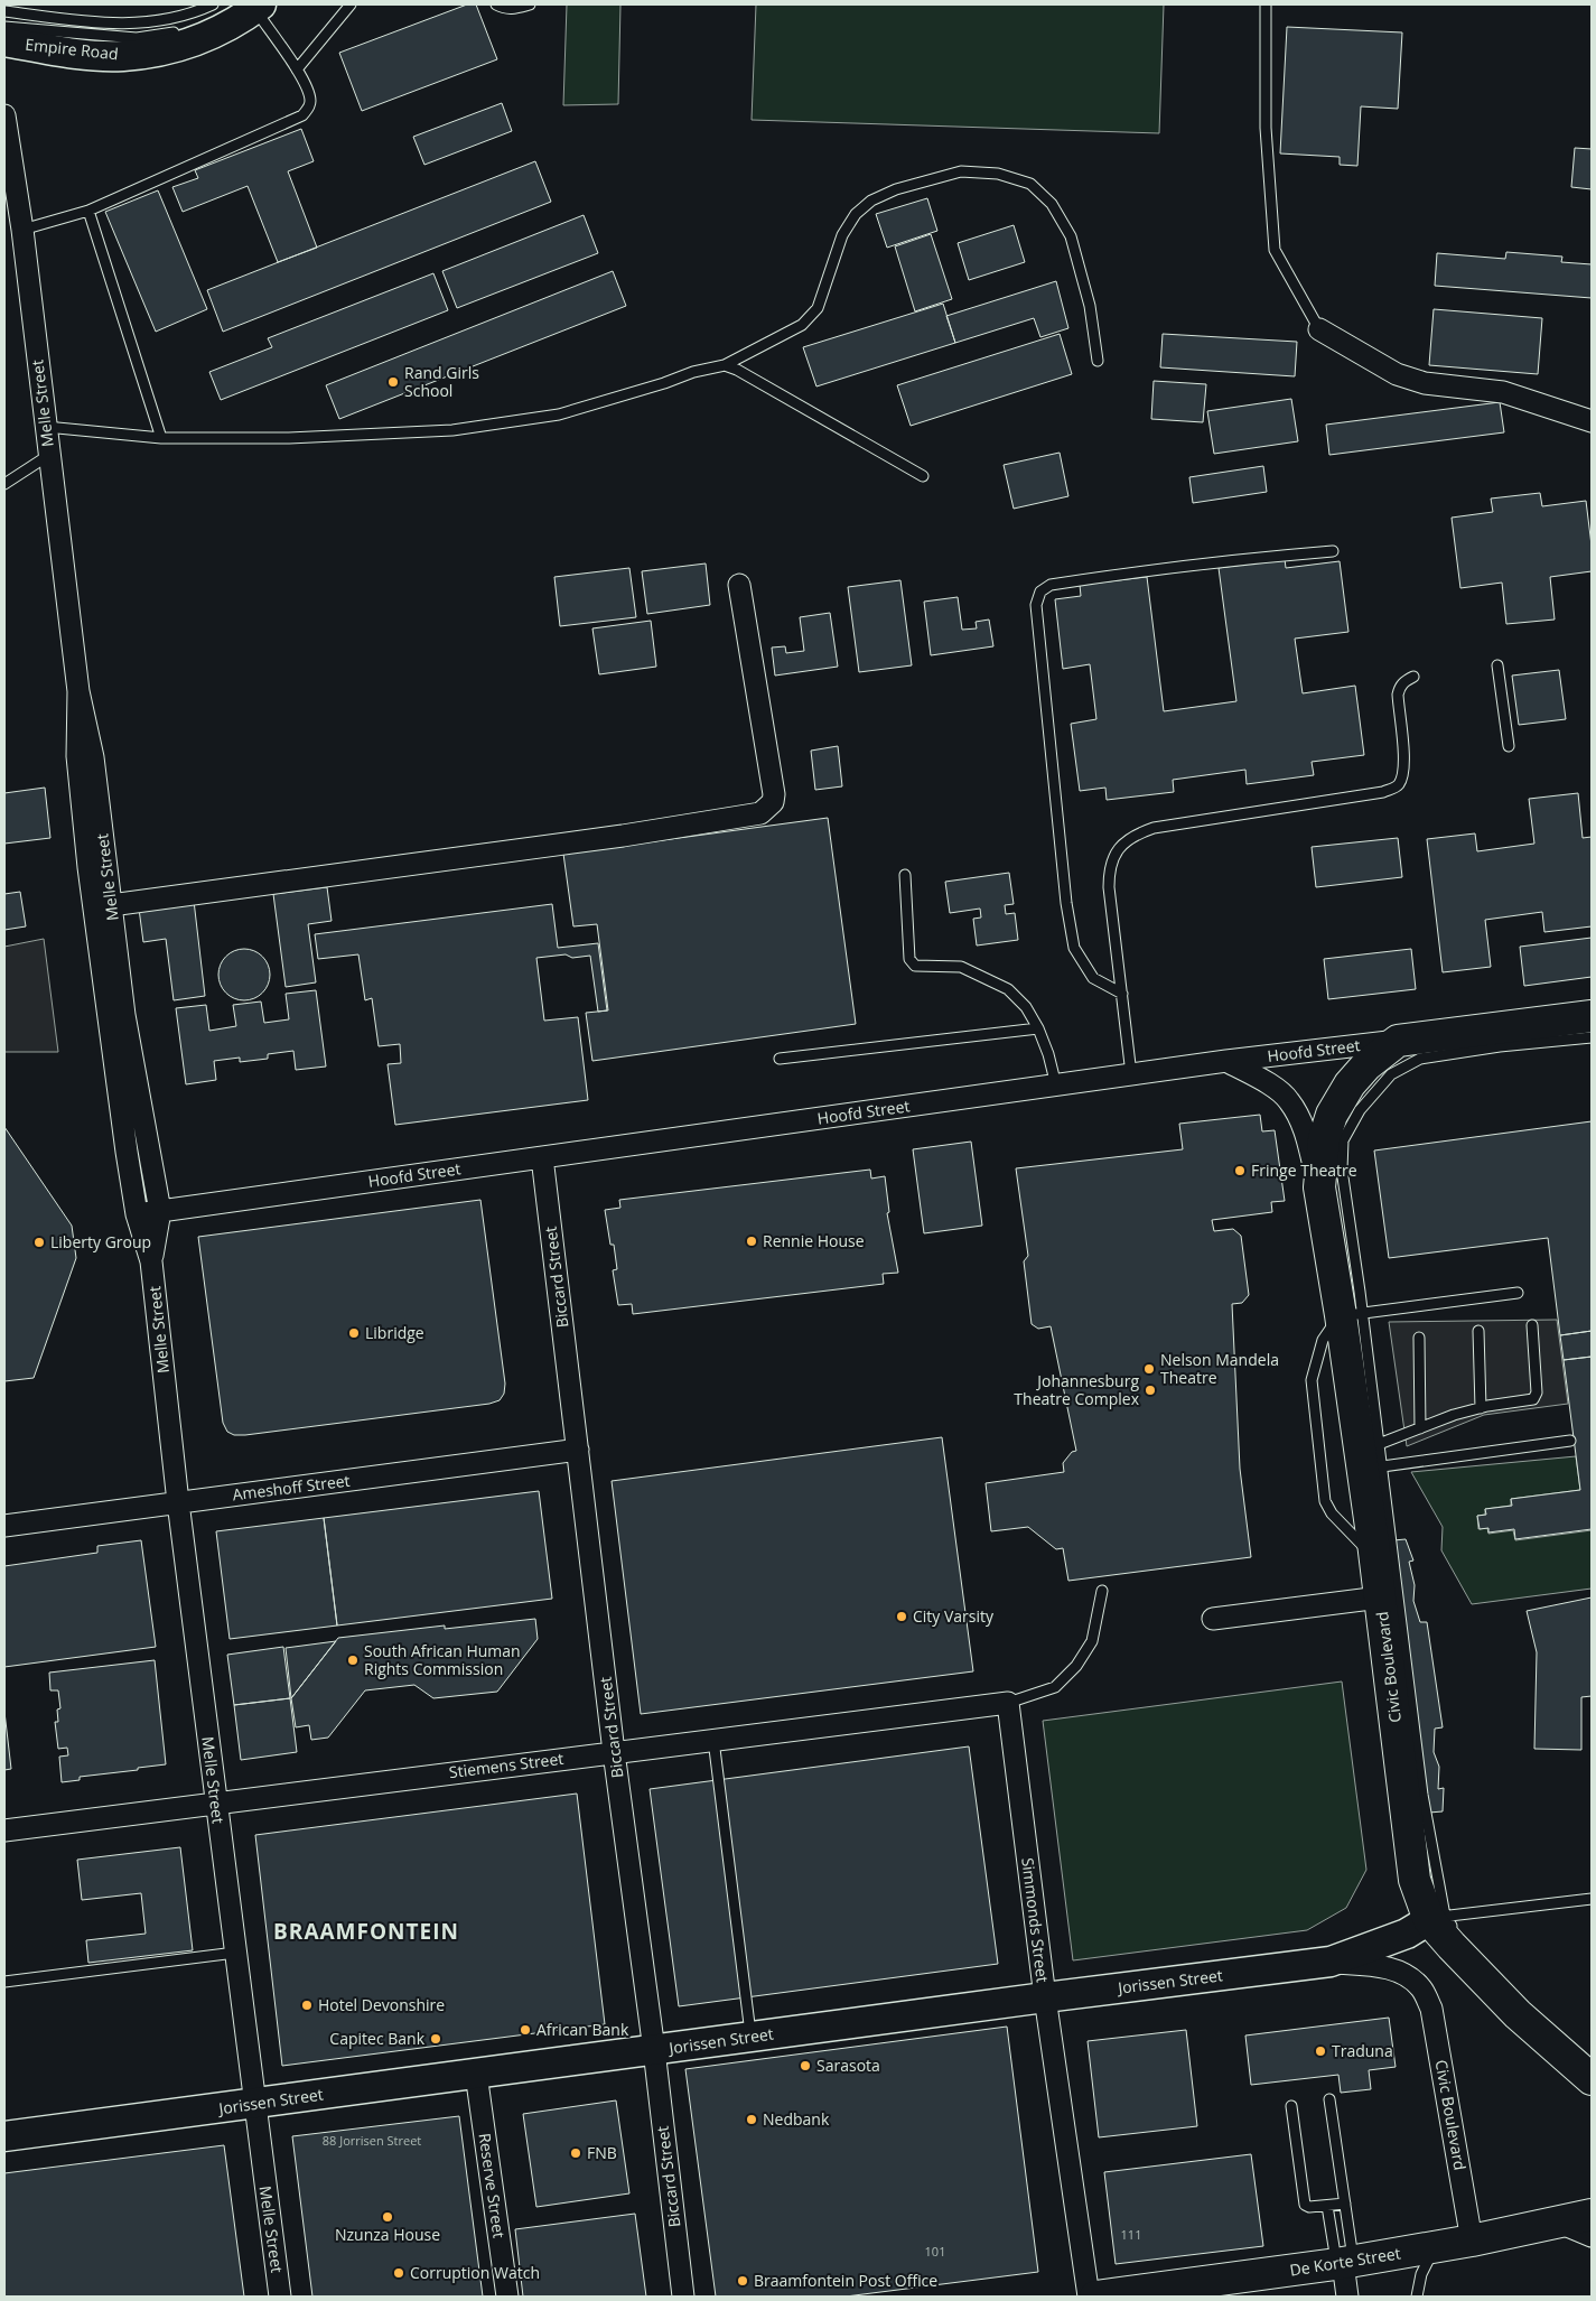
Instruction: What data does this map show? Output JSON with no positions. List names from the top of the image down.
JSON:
{
  "streets": {
    "main road": [
      "Empire Road",
      "Hoofd Street",
      "Civic Boulevard",
      "Jorissen Street",
      "De Korte Street"
    ],
    "street": [
      "Melle Street",
      "Biccard Street",
      "Ameshoff Street",
      "Stiemens Street",
      "Simmonds Street",
      "Reserve Street"
    ]
  },
  "crossings": [
    ["Melle Street", "Hoofd Street"],
    ["Melle Street", "Ameshoff Street"],
    ["Melle Street", "Stiemens Street"],
    ["Melle Street", "Jorissen Street"],
    ["Hoofd Street", "Biccard Street"],
    ["Hoofd Street", "Civic Boulevard"],
    ["Biccard Street", "Ameshoff Street"],
    ["Biccard Street", "Stiemens Street"],
    ["Biccard Street", "Jorissen Street"],
    ["Civic Boulevard", "Jorissen Street"],
    ["Civic Boulevard", "De Korte Street"],
    ["Stiemens Street", "Simmonds Street"],
    ["Simmonds Street", "Jorissen Street"],
    ["Jorissen Street", "Reserve Street"]
  ],
  "districts": ["BRAAMFONTEIN"],
  "places": [
    "Rand Girls School",
    "Fringe Theatre",
    "Rennie House",
    "Liberty Group",
    "Libridge",
    "Nelson Mandela Theatre",
    "Johannesburg Theatre Complex",
    "City Varsity",
    "South African Human Rights Commission",
    "Hotel Devonshire",
    "African Bank",
    "Capitec Bank",
    "Traduna",
    "Sarasota",
    "Nedbank",
    "FNB",
    "Nzunza House",
    "Corruption Watch",
    "Braamfontein Post Office"
  ],
  "house_numbers": ["88 Jorrisen Street", "111", "101"]
}
